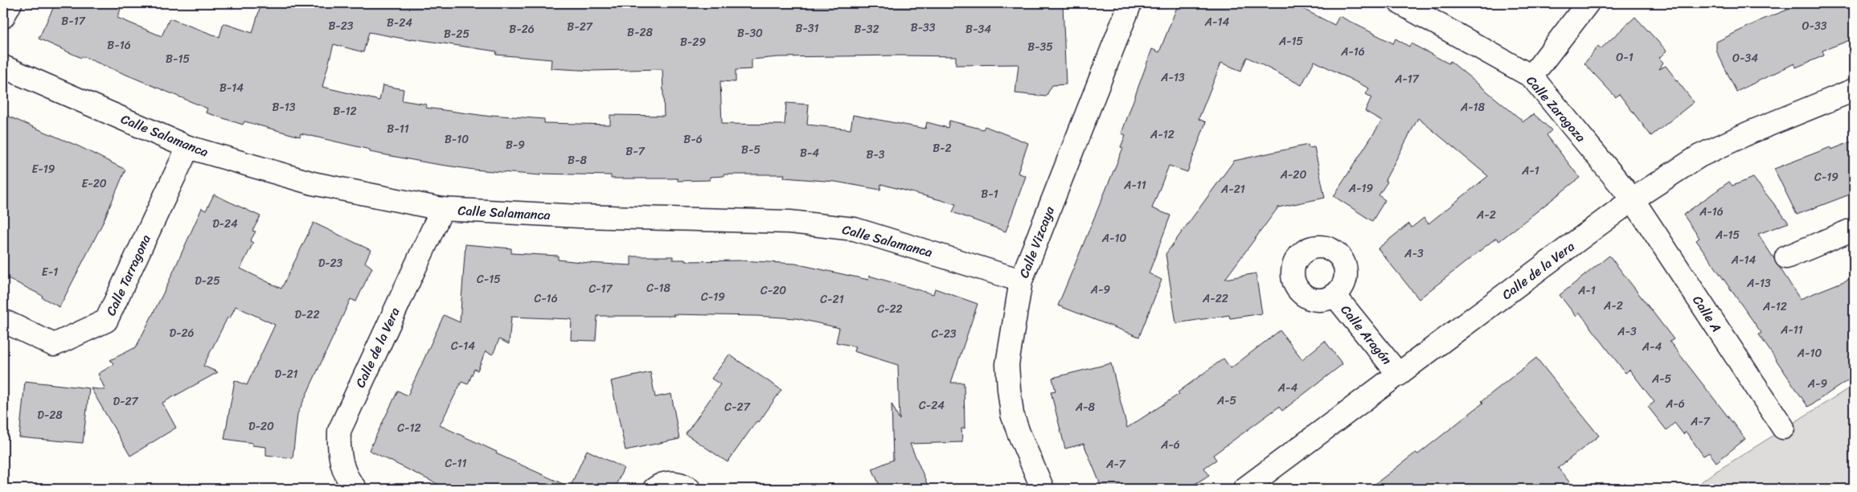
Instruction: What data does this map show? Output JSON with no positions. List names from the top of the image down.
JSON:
{
  "streets": {
    "street": [
      "Calle Zaragoza",
      "Calle Salamanca",
      "Calle Vizcaya",
      "Calle de la Vera",
      "Calle Tarragona",
      "Calle A",
      "Calle Aragón"
    ]
  },
  "crossings": [
    ["Calle Zaragoza", "Calle de la Vera"],
    ["Calle Zaragoza", "Calle A"],
    ["Calle Salamanca", "Calle Vizcaya"],
    ["Calle Salamanca", "Calle de la Vera"],
    ["Calle Salamanca", "Calle Tarragona"],
    ["Calle de la Vera", "Calle A"],
    ["Calle de la Vera", "Calle Aragón"]
  ],
  "house_numbers": [
    "B-17",
    "A-14",
    "B-24",
    "B-23",
    "O-33",
    "B-27",
    "B-33",
    "B-31",
    "B-26",
    "B-32",
    "B-34",
    "B-28",
    "B-30",
    "B-25",
    "A-15",
    "B-29",
    "B-16",
    "B-35",
    "A-16",
    "O-1",
    "O-34",
    "B-15",
    "A-13",
    "A-17",
    "B-14",
    "B-13",
    "A-18",
    "B-12",
    "B-11",
    "A-12",
    "B-10",
    "B-6",
    "B-9",
    "B-2",
    "B-5",
    "B-7",
    "B-4",
    "B-3",
    "B-8",
    "E-19",
    "A-1",
    "A-20",
    "C-19",
    "E-20",
    "A-11",
    "A-19",
    "A-21",
    "B-1",
    "A-16",
    "A-2",
    "D-24",
    "A-15",
    "A-10",
    "A-3",
    "A-14",
    "D-23",
    "E-1",
    "C-15",
    "D-25",
    "A-13",
    "C-18",
    "C-17",
    "A-9",
    "C-20",
    "A-1",
    "C-19",
    "C-16",
    "A-22",
    "C-21",
    "A-2",
    "A-12",
    "C-22",
    "D-22",
    "A-11",
    "A-3",
    "D-26",
    "C-23",
    "C-14",
    "A-4",
    "A-10",
    "D-21",
    "A-5",
    "A-9",
    "A-4",
    "A-5",
    "D-27",
    "A-6",
    "C-24",
    "C-27",
    "A-8",
    "D-28",
    "A-7",
    "D-20",
    "C-12",
    "A-6",
    "C-11",
    "A-7"
  ]
}
